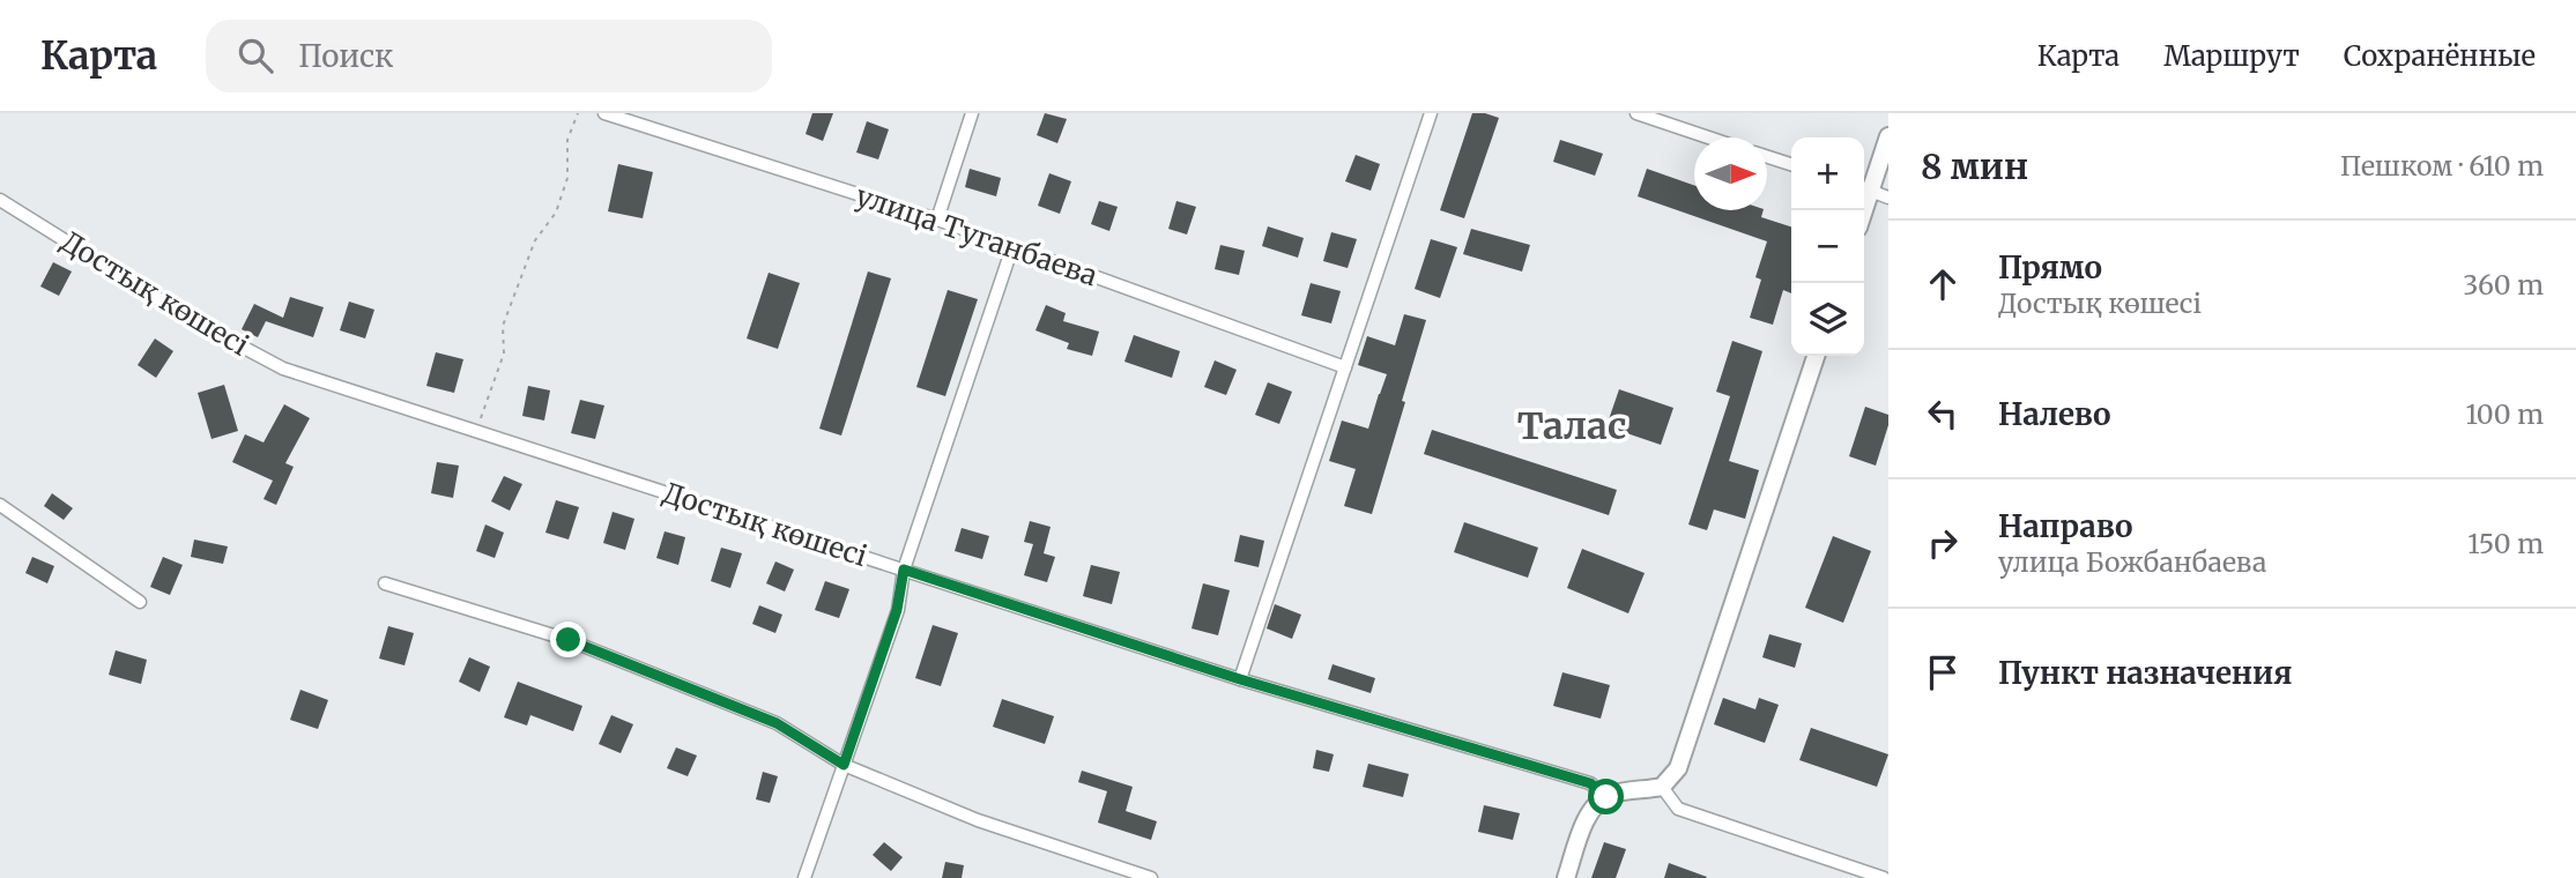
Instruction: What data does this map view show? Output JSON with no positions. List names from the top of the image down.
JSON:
{
  "streets": {
    "street": ["улица Туганбаева", "Достық көшесі"]
  },
  "districts": ["Талас"],
  "north": "right",
  "page": {
    "header": "Карта",
    "search": "Поиск",
    "nav": ["Карта", "Маршрут", "Сохранённые"],
    "heading": ["8 мин", "Пешком · 610 m"],
    "map_buttons": ["+", "−"],
    "list": [
      ["Прямо", "Достық көшесі", "360 m"],
      ["Налево", "100 m"],
      ["Направо", "улица Божбанбаева", "150 m"],
      "Пункт назначения"
    ]
  }
}
